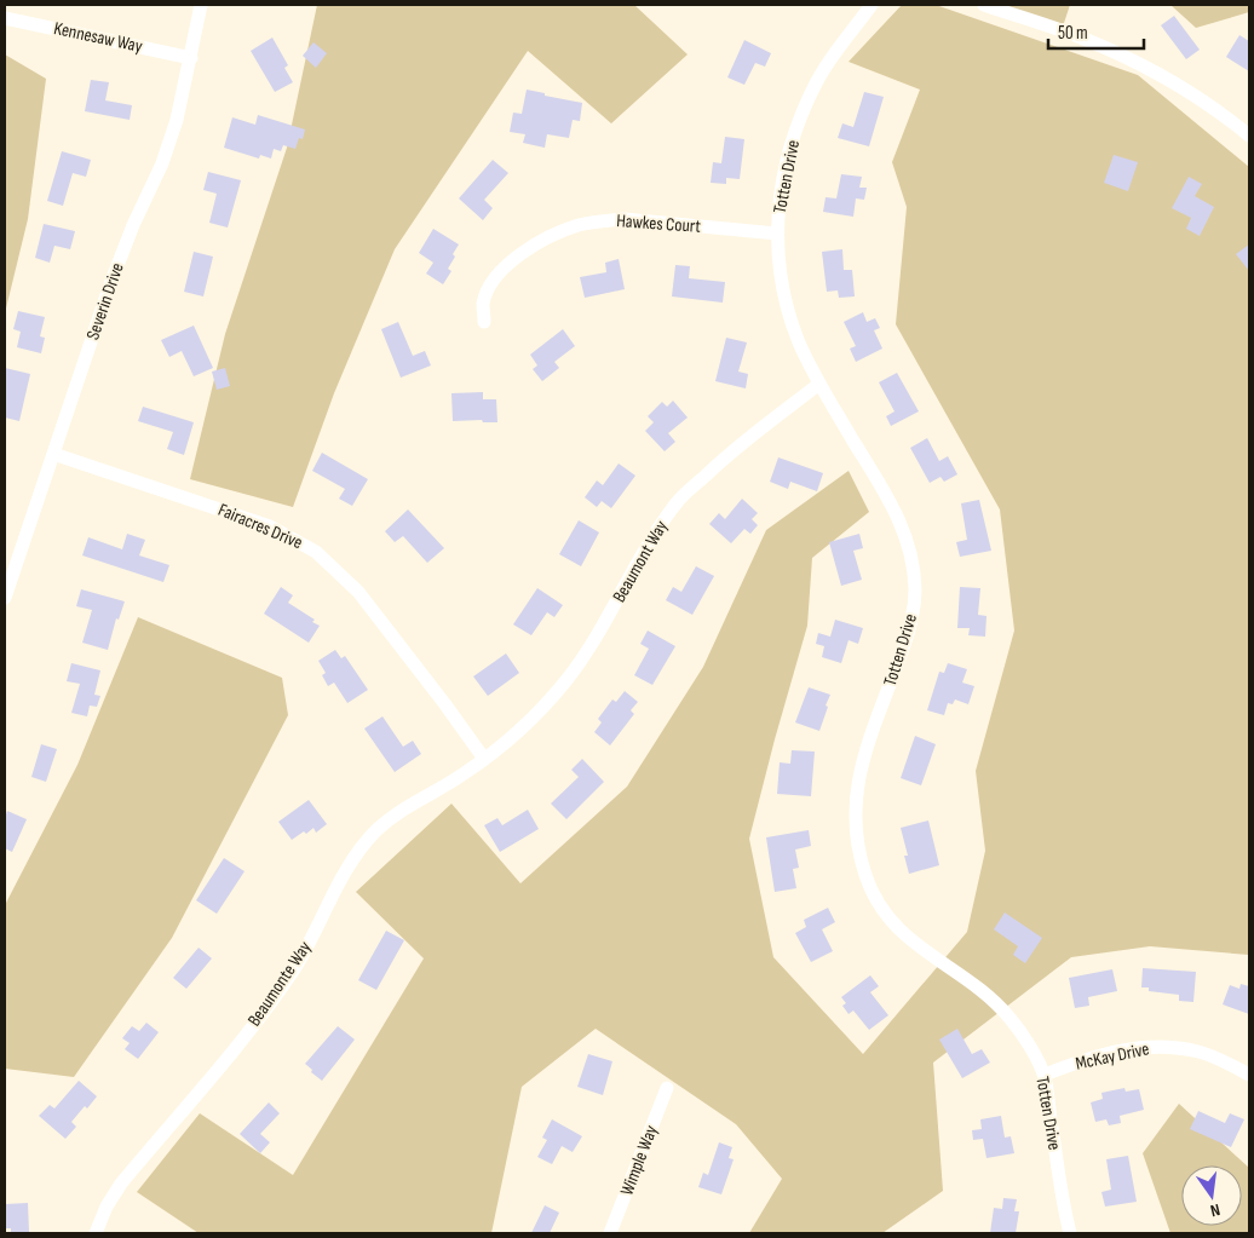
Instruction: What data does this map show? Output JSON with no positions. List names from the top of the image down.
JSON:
{
  "streets": {
    "street": [
      "Kennesaw Way",
      "Totten Drive",
      "Hawkes Court",
      "Severin Drive",
      "Fairacres Drive",
      "Beaumont Way",
      "Beaumonte Way",
      "McKay Drive",
      "Wimple Way"
    ]
  },
  "crossings": [
    ["Kennesaw Way", "Severin Drive"],
    ["Totten Drive", "Hawkes Court"],
    ["Totten Drive", "Beaumont Way"],
    ["Totten Drive", "McKay Drive"],
    ["Severin Drive", "Fairacres Drive"],
    ["Fairacres Drive", "Beaumont Way"],
    ["Fairacres Drive", "Beaumonte Way"],
    ["Beaumont Way", "Beaumonte Way"]
  ],
  "scale_bar": "50 m",
  "north": "bottom"
}
